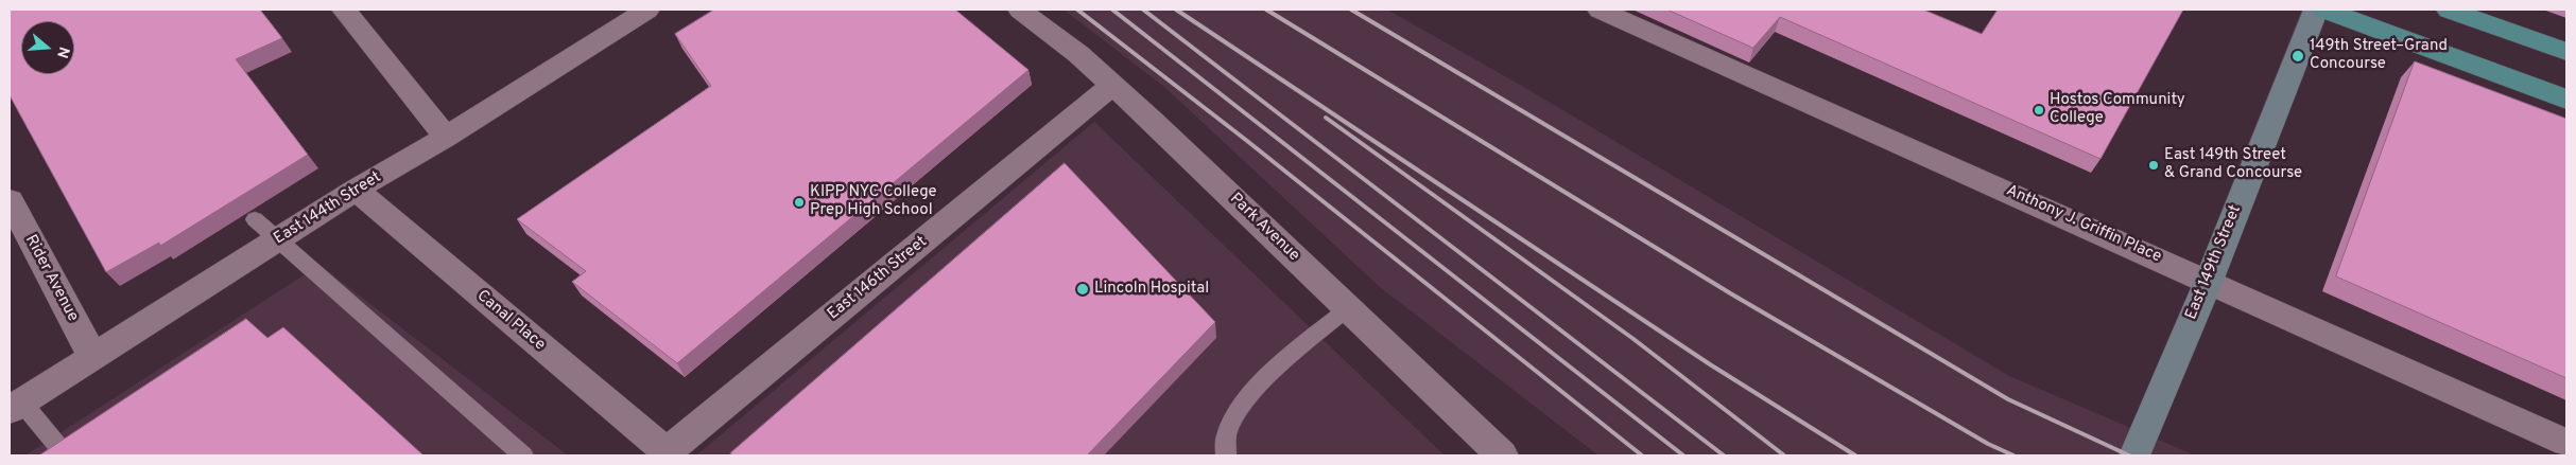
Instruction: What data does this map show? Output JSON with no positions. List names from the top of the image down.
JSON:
{
  "streets": {
    "main road": ["East 149th Street"],
    "street": [
      "East 144th Street",
      "Anthony J. Griffin Place",
      "Park Avenue",
      "Rider Avenue",
      "East 146th Street",
      "Canal Place"
    ]
  },
  "crossings": [
    ["East 144th Street", "Rider Avenue"],
    ["East 144th Street", "Canal Place"],
    ["Anthony J. Griffin Place", "East 149th Street"],
    ["Park Avenue", "East 146th Street"],
    ["East 146th Street", "Canal Place"]
  ],
  "places": [
    "149th Street–Grand Concourse",
    "Hostos Community College",
    "East 149th Street & Grand Concourse",
    "KIPP NYC College Prep High School",
    "Lincoln Hospital"
  ],
  "north": "right"
}
